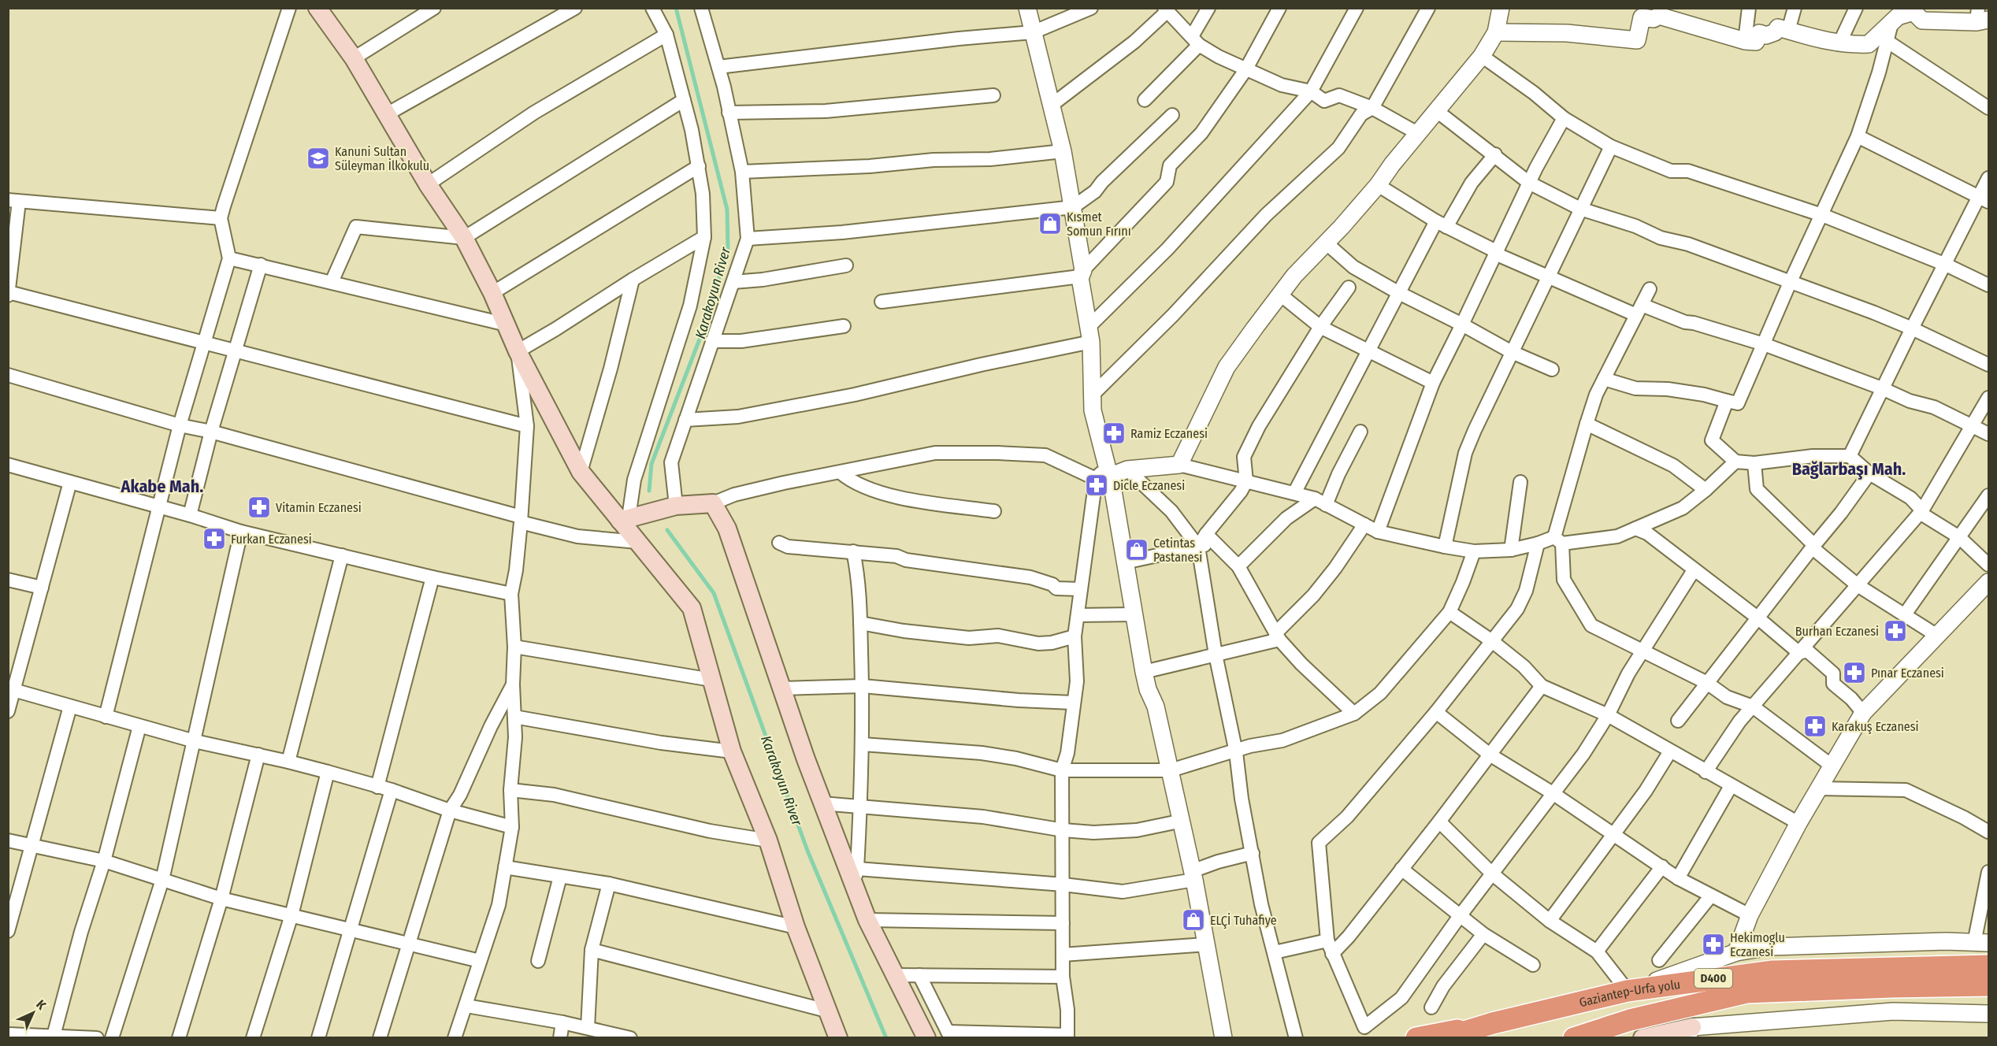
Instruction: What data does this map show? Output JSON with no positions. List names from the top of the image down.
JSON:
{
  "streets": {
    "highway": ["D400", "Gaziantep-Urfa yolu"]
  },
  "districts": ["Bağlarbaşı Mah.", "Akabe Mah."],
  "water": ["Karakoyun River"],
  "places": {
    "school or university": ["Kanuni Sultan Süleyman İlkokulu"],
    "shop": ["Kısmet Somun Fırını", "Cetintas Pastanesi", "ELÇİ Tuhafiye"],
    "pharmacy": [
      "Ramiz Eczanesi",
      "Dicle Eczanesi",
      "Vitamin Eczanesi",
      "Furkan Eczanesi",
      "Burhan Eczanesi",
      "Pınar Eczanesi",
      "Karakuş Eczanesi",
      "Hekimoglu Eczanesi"
    ]
  },
  "north": "top right"
}
